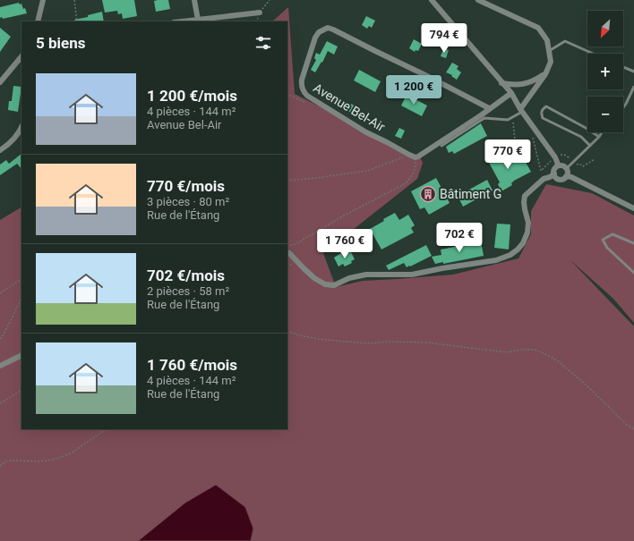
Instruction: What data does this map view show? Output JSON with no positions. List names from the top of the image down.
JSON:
{
  "streets": {
    "street": ["Avenue Bel-Air"]
  },
  "places": {
    "building": ["Bâtiment G"]
  },
  "north": "bottom left",
  "page": {
    "map_buttons": ["+", "−"],
    "heading": "5 biens",
    "price": [
      "794 €",
      "1 200 €",
      "770 €",
      "702 €",
      "1 760 €"
    ],
    "list": [
      {
        "name": "1 200 €/mois",
        "note": "4 pièces · 144 m² · Avenue Bel-Air"
      },
      {
        "name": "770 €/mois",
        "note": "3 pièces · 80 m² · Rue de l'Étang"
      },
      {
        "name": "702 €/mois",
        "note": "2 pièces · 58 m² · Rue de l'Étang"
      },
      {
        "name": "1 760 €/mois",
        "note": "4 pièces · 144 m² · Rue de l'Étang"
      }
    ]
  }
}
